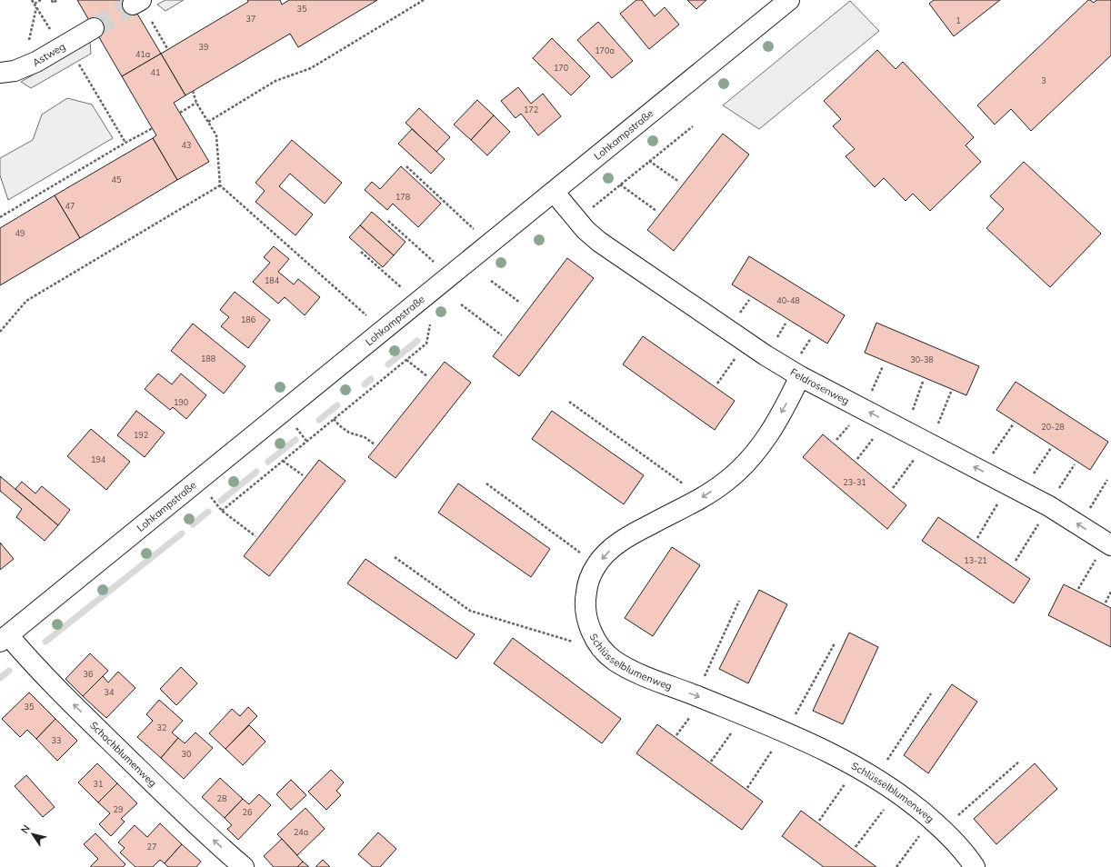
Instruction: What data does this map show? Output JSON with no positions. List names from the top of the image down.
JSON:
{
  "streets": {
    "street": [
      "Astweg",
      "Lohkampstraße",
      "Feldrosenweg",
      "Schlüsselblumenweg",
      "Schachblumenweg"
    ]
  },
  "crossings": [
    ["Lohkampstraße", "Feldrosenweg"],
    ["Lohkampstraße", "Schachblumenweg"],
    ["Feldrosenweg", "Schlüsselblumenweg"]
  ],
  "one_way": ["Feldrosenweg", "Schachblumenweg"],
  "house_numbers": [
    "35",
    "37",
    "1",
    "39",
    "170a",
    "41a",
    "170",
    "41",
    "3",
    "172",
    "43",
    "45",
    "178",
    "47",
    "49",
    "184",
    "40-48",
    "186",
    "188",
    "30-38",
    "190",
    "20-28",
    "192",
    "194",
    "23-31",
    "13-21",
    "36",
    "34",
    "35",
    "32",
    "33",
    "30",
    "31",
    "28",
    "29",
    "26",
    "24a",
    "27"
  ],
  "north": "top left"
}
